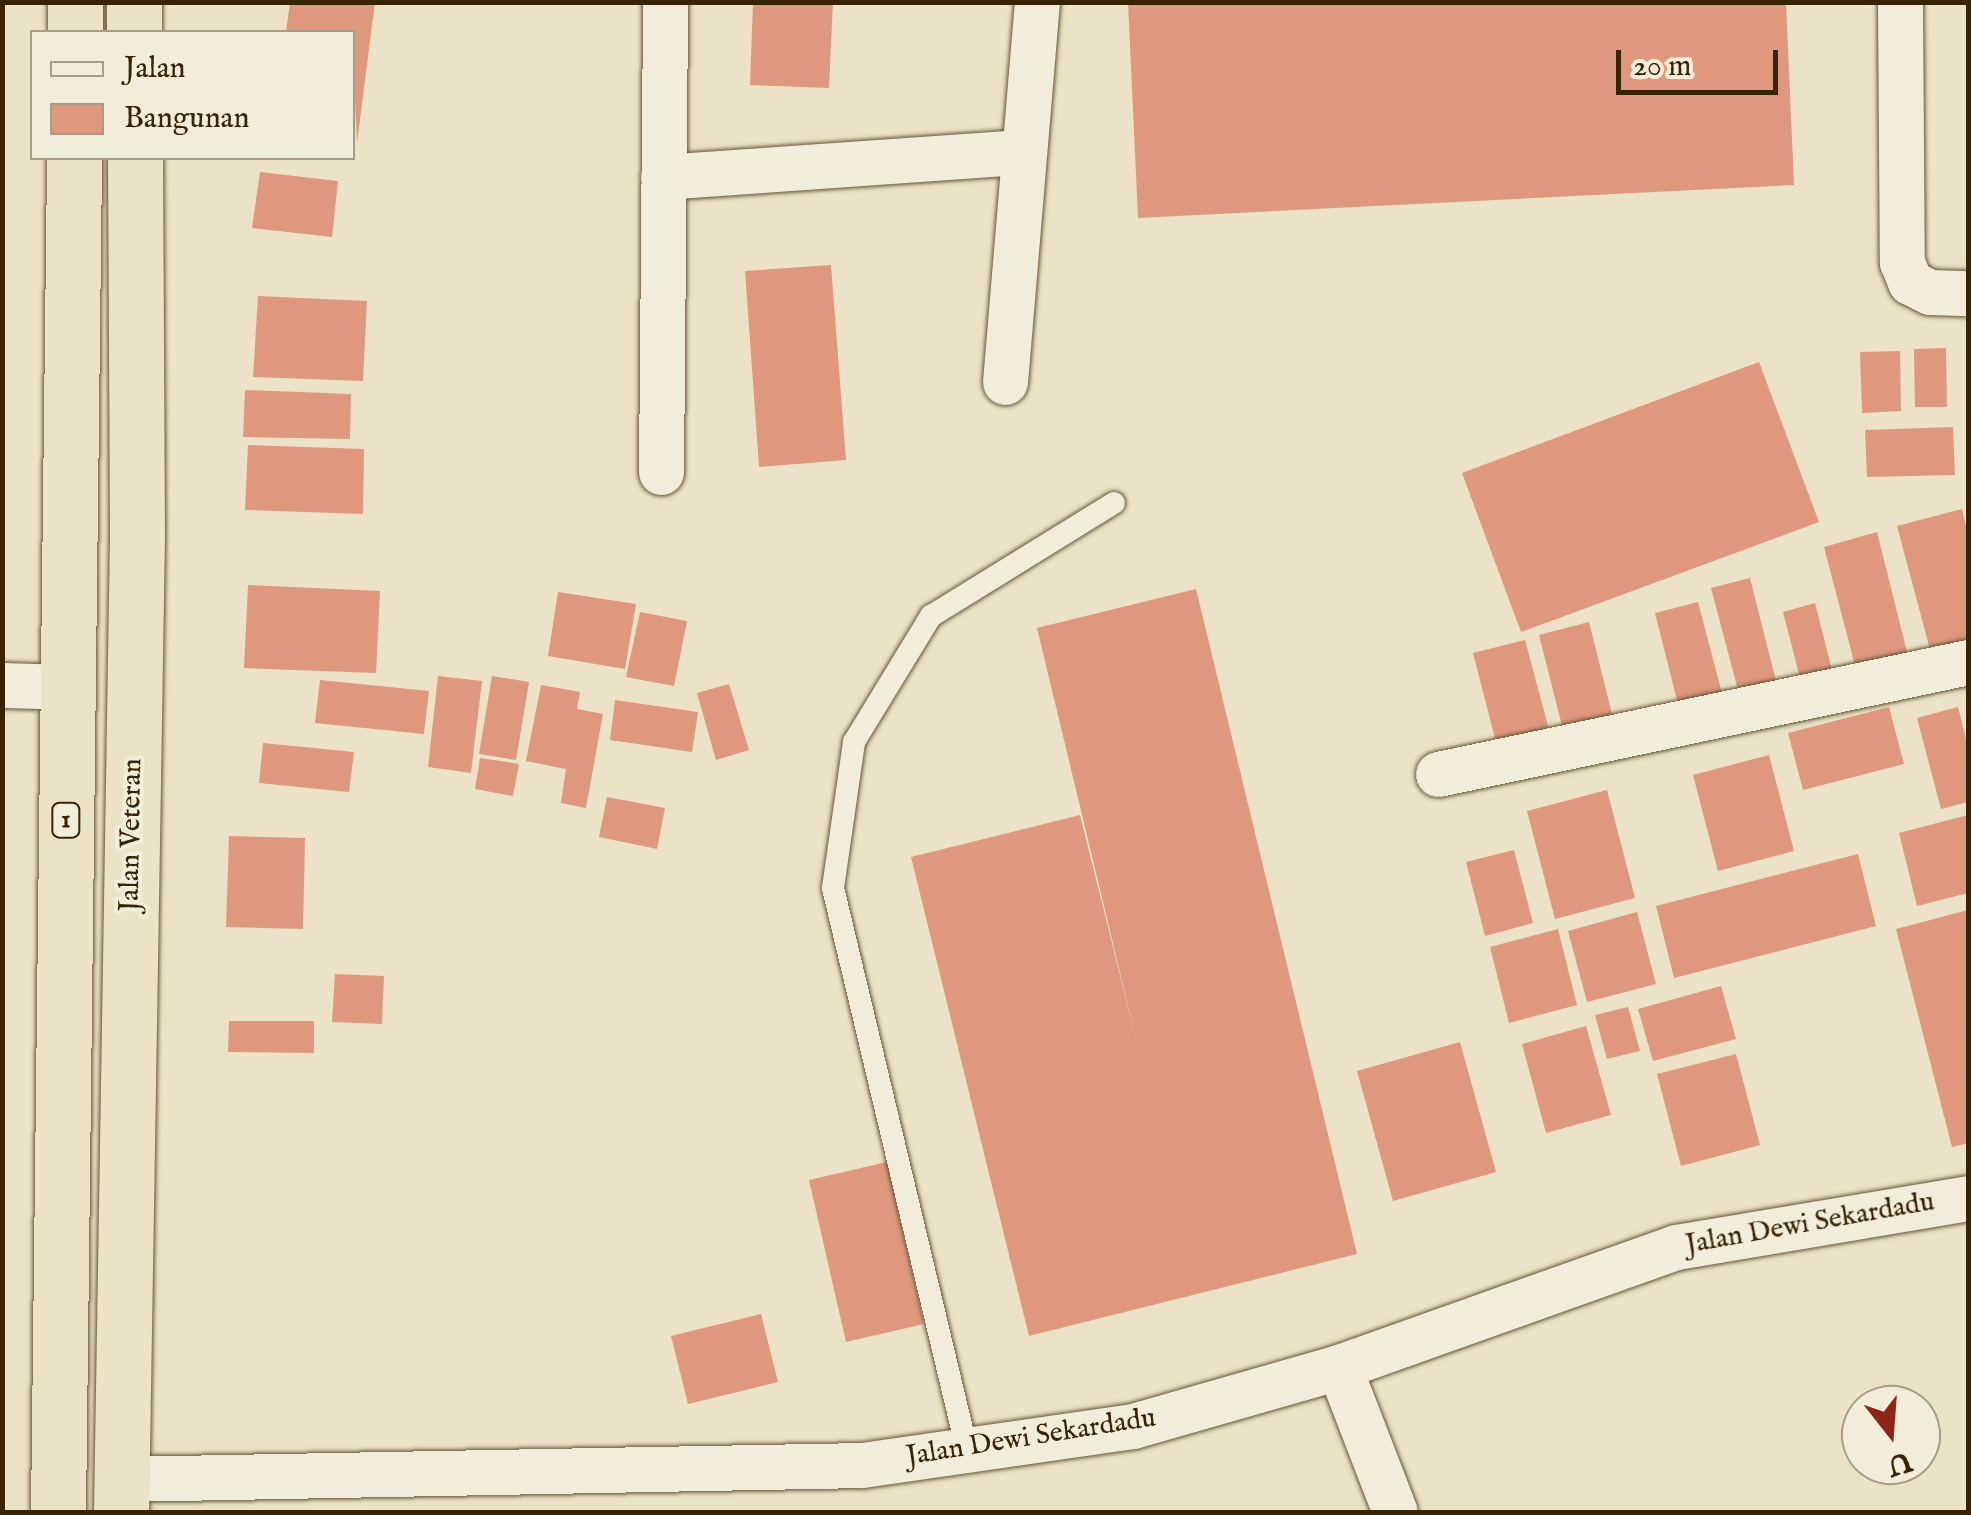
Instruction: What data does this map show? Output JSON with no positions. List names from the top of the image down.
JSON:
{
  "streets": {
    "highway": ["1", "Jalan Veteran"],
    "street": ["Jalan Dewi Sekardadu"]
  },
  "crossings": [
    ["Jalan Veteran", "Jalan Dewi Sekardadu"]
  ],
  "legend": ["Jalan", "Bangunan"],
  "scale_bar": "20 m",
  "north": "bottom"
}
